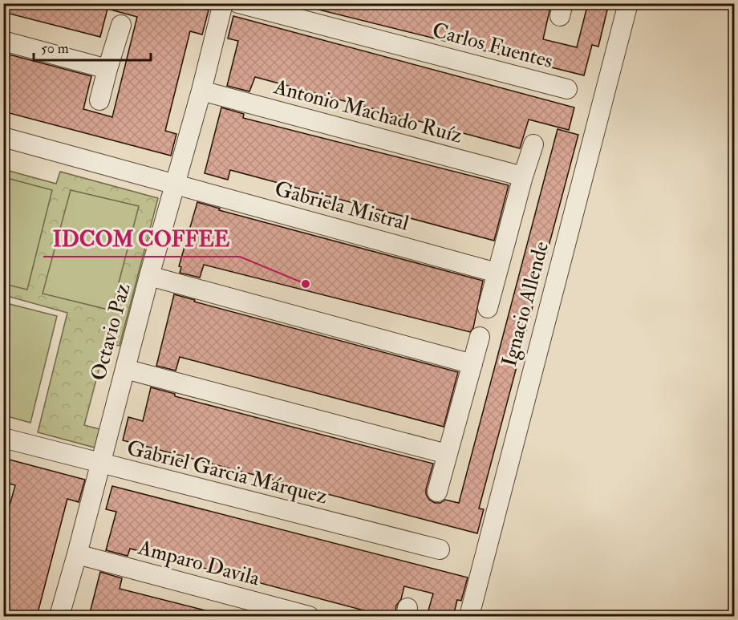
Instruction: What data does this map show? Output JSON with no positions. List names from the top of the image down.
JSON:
{
  "streets": {
    "street": [
      "Carlos Fuentes",
      "Antonio Machado Ruíz",
      "Gabriela Mistral",
      "Ignacio Allende",
      "Octavio Paz",
      "Gabriel Garcia Márquez",
      "Amparo Davila"
    ]
  },
  "crossings": [
    ["Antonio Machado Ruíz", "Octavio Paz"],
    ["Gabriela Mistral", "Octavio Paz"],
    ["Octavio Paz", "Gabriel Garcia Márquez"],
    ["Octavio Paz", "Amparo Davila"]
  ],
  "places": ["IDCOM COFFEE"],
  "scale_bar": "50 m"
}
